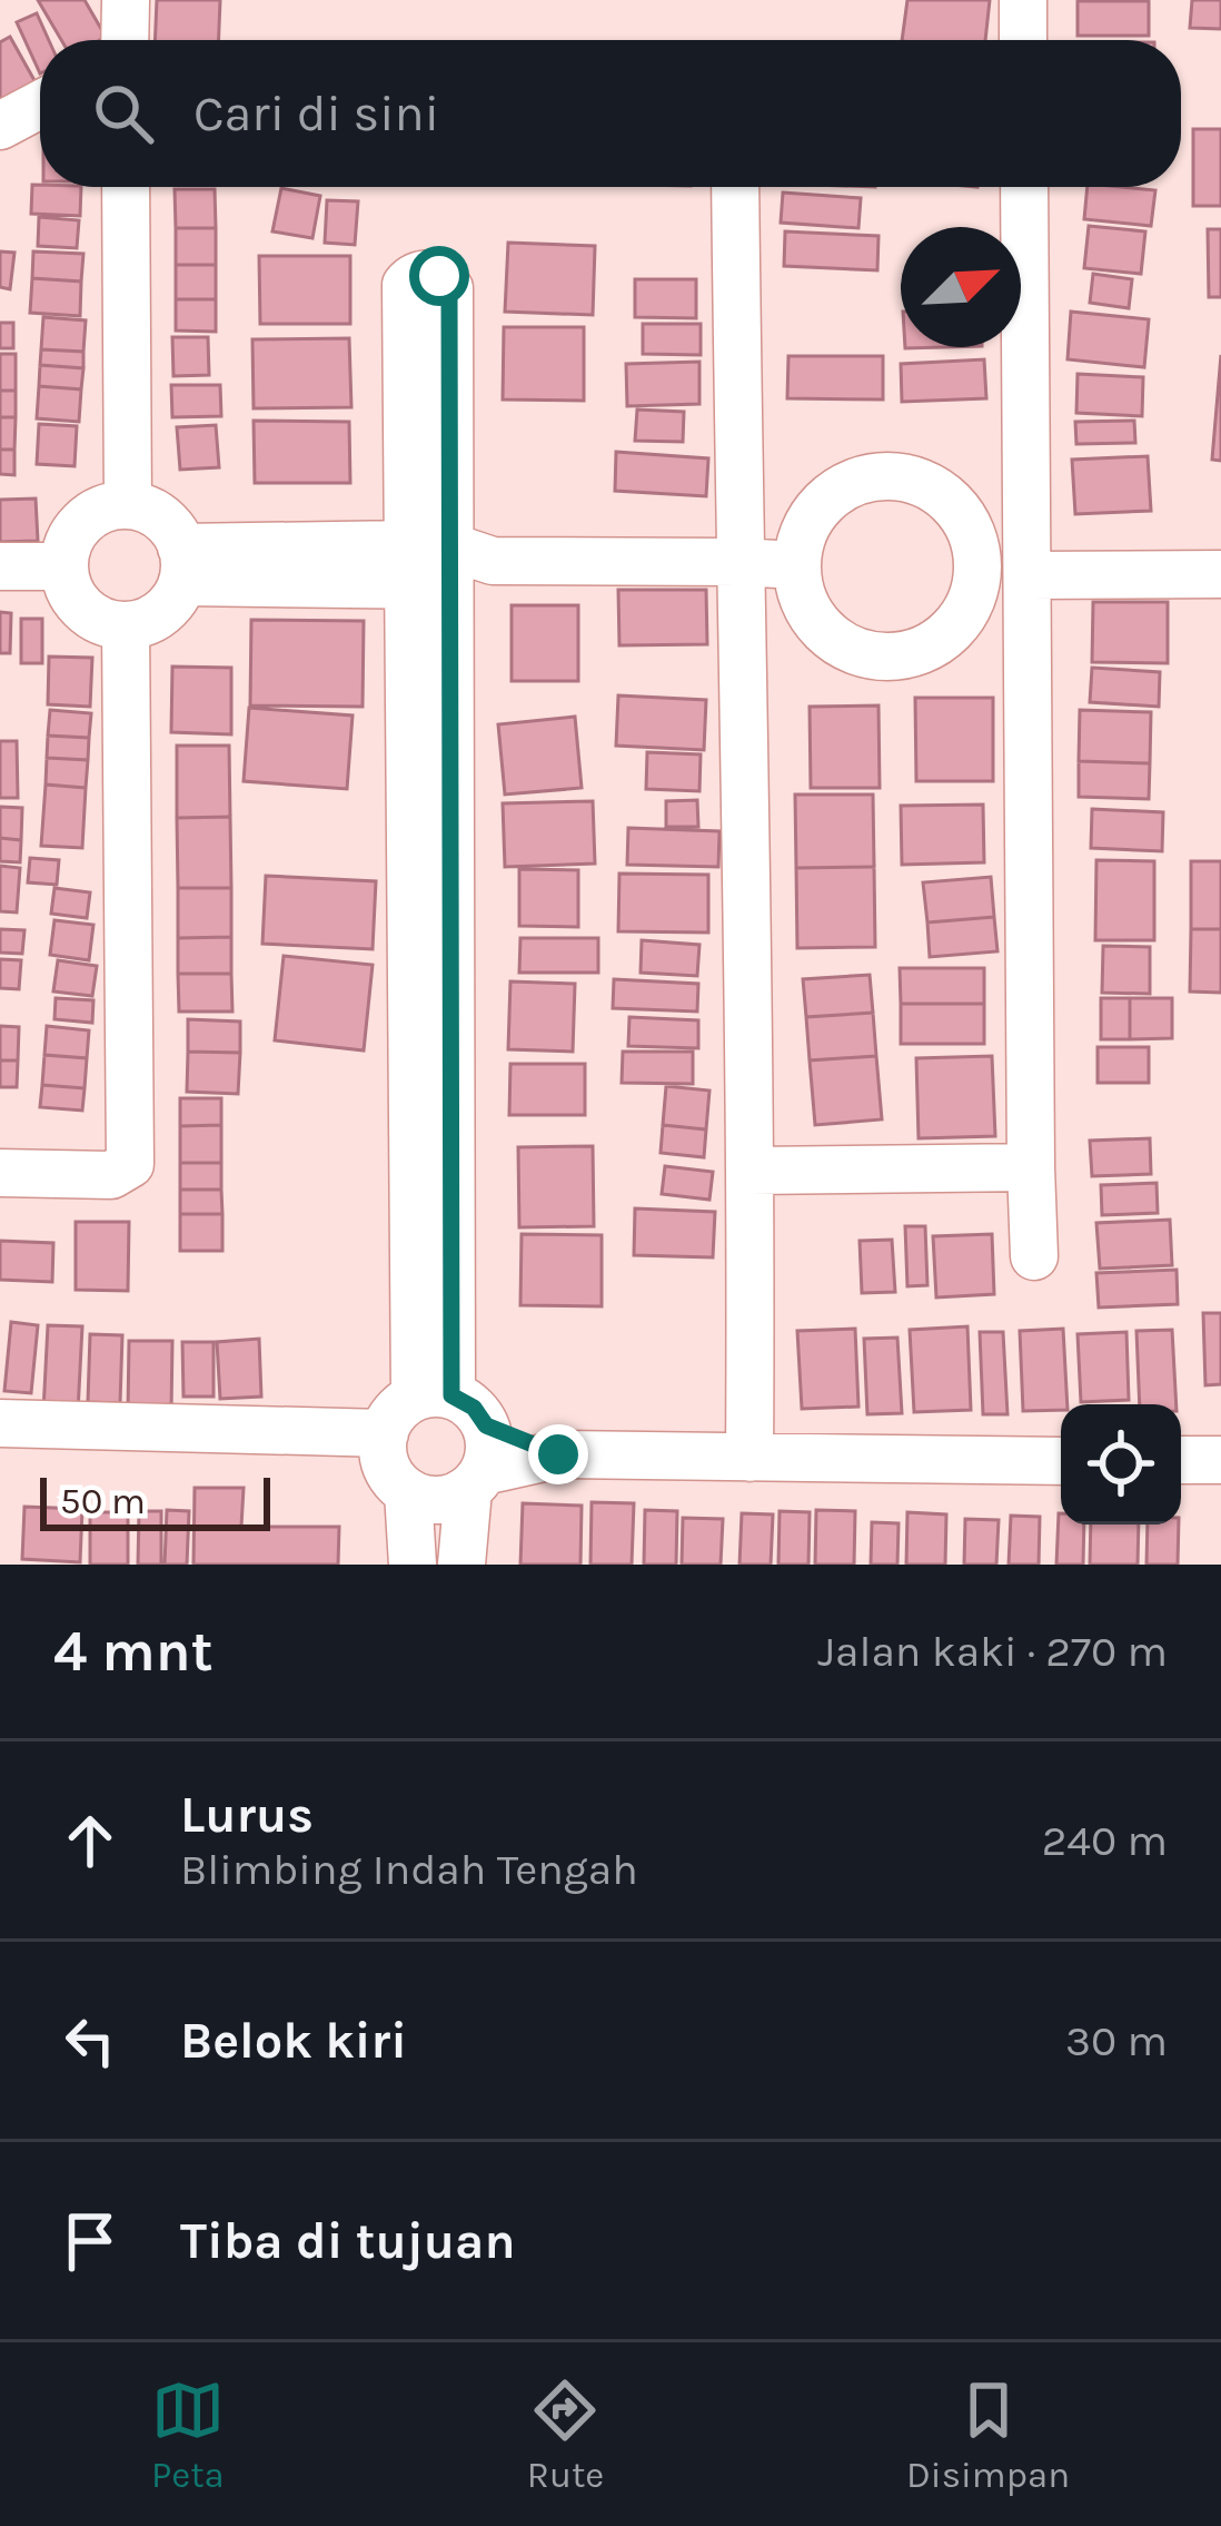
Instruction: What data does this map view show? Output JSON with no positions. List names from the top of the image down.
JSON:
{
  "scale_bar": "50 m",
  "north": "top right",
  "page": {
    "search": "Cari di sini",
    "scale": "50 m",
    "heading": ["4 mnt", "Jalan kaki · 270 m"],
    "list": [
      ["Lurus", "Blimbing Indah Tengah", "240 m"],
      ["Belok kiri", "30 m"],
      "Tiba di tujuan"
    ],
    "nav": ["Peta", "Rute", "Disimpan"]
  }
}
